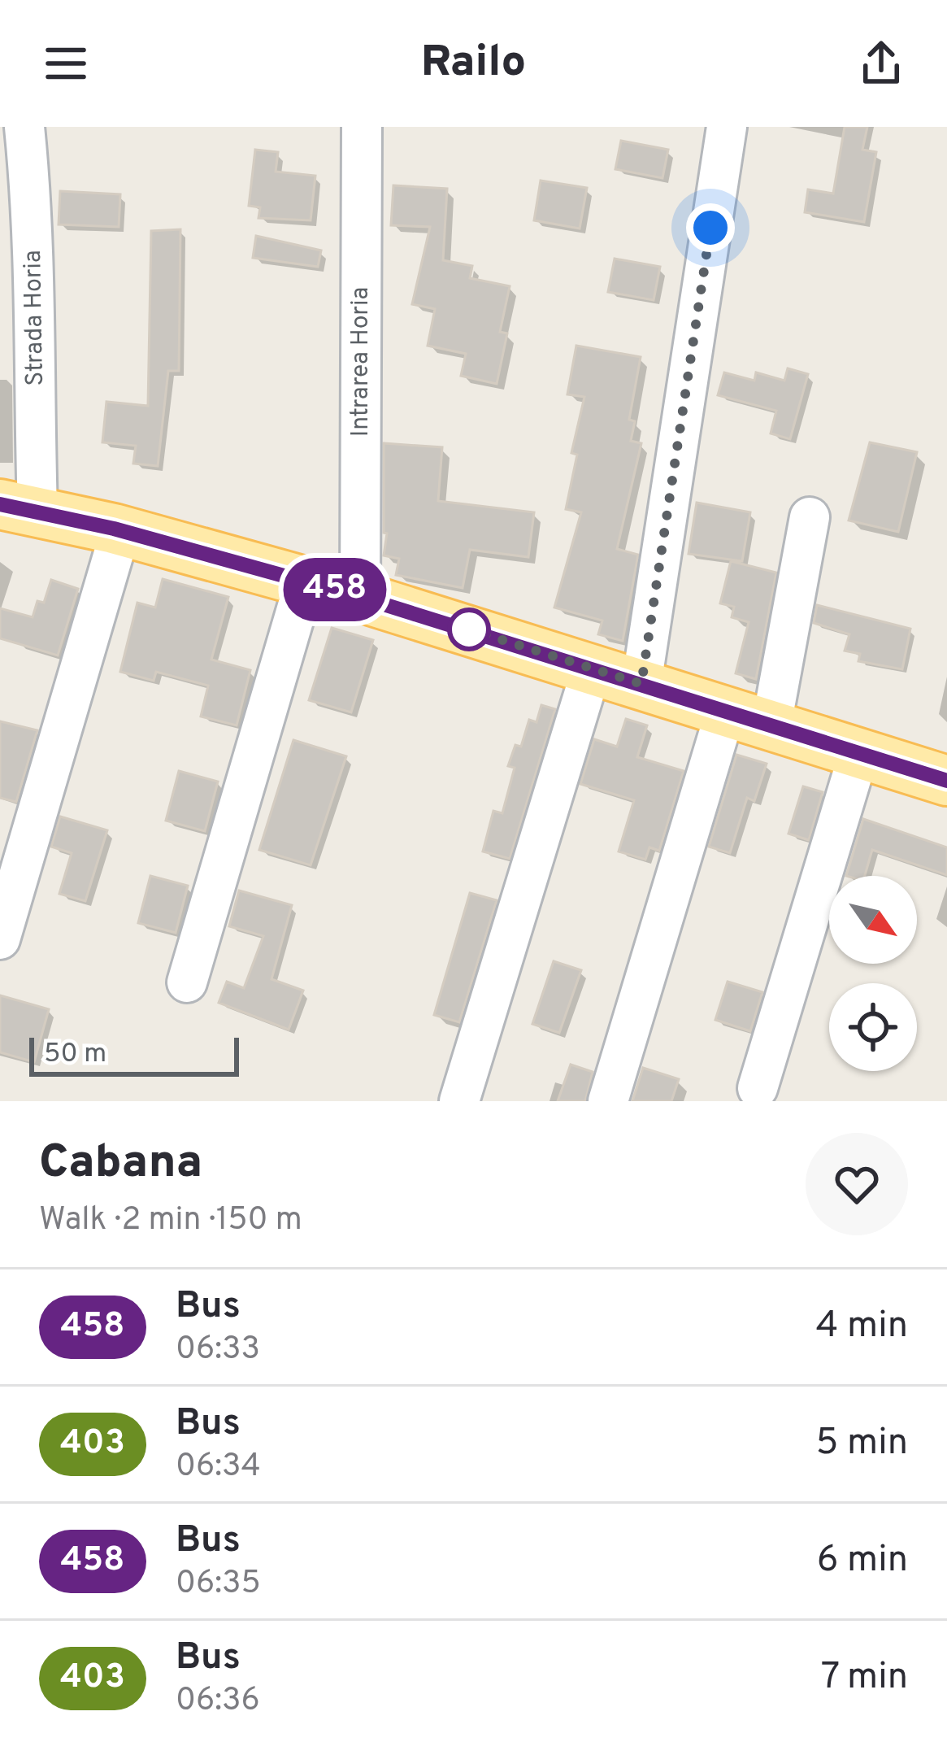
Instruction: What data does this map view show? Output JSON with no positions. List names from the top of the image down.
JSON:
{
  "streets": {
    "street": ["Strada Horia", "Intrarea Horia"]
  },
  "lines": ["bus line 458"],
  "scale_bar": "50 m",
  "north": "bottom right",
  "page": {
    "header": "Railo",
    "on_map": "458",
    "scale": "50 m",
    "heading": ["Cabana", "Walk · 2 min · 150 m"],
    "list": [
      {
        "mark": "458",
        "name": "Bus",
        "note": "06:33",
        "value": "4 min"
      },
      {
        "mark": "403",
        "name": "Bus",
        "note": "06:34",
        "value": "5 min"
      },
      {
        "mark": "458",
        "name": "Bus",
        "note": "06:35",
        "value": "6 min"
      },
      {
        "mark": "403",
        "name": "Bus",
        "note": "06:36",
        "value": "7 min"
      }
    ]
  }
}
